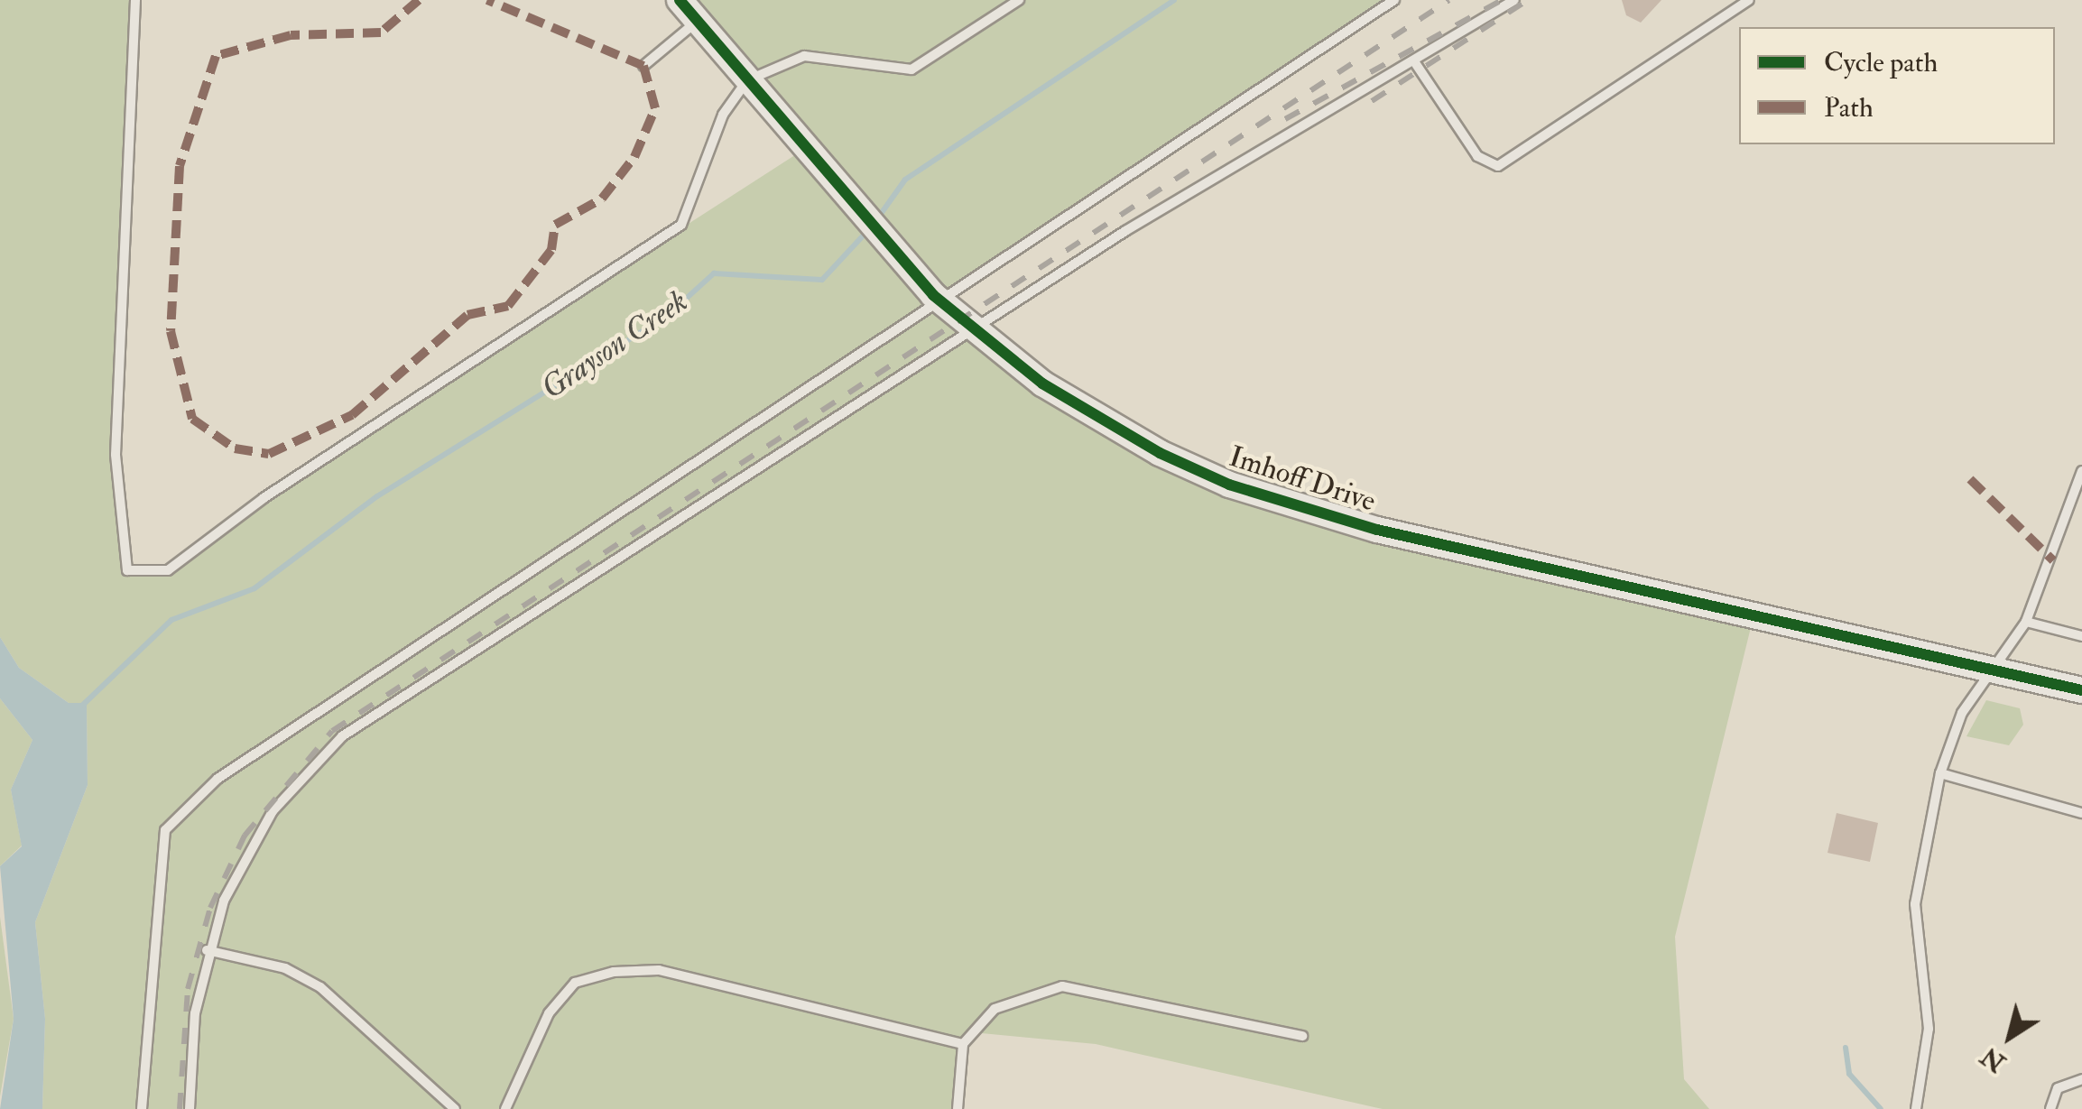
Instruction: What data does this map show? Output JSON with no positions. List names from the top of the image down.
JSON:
{
  "streets": {
    "street": ["Imhoff Drive"]
  },
  "water": ["Grayson Creek"],
  "legend": ["Cycle path", "Path"],
  "north": "bottom left"
}
